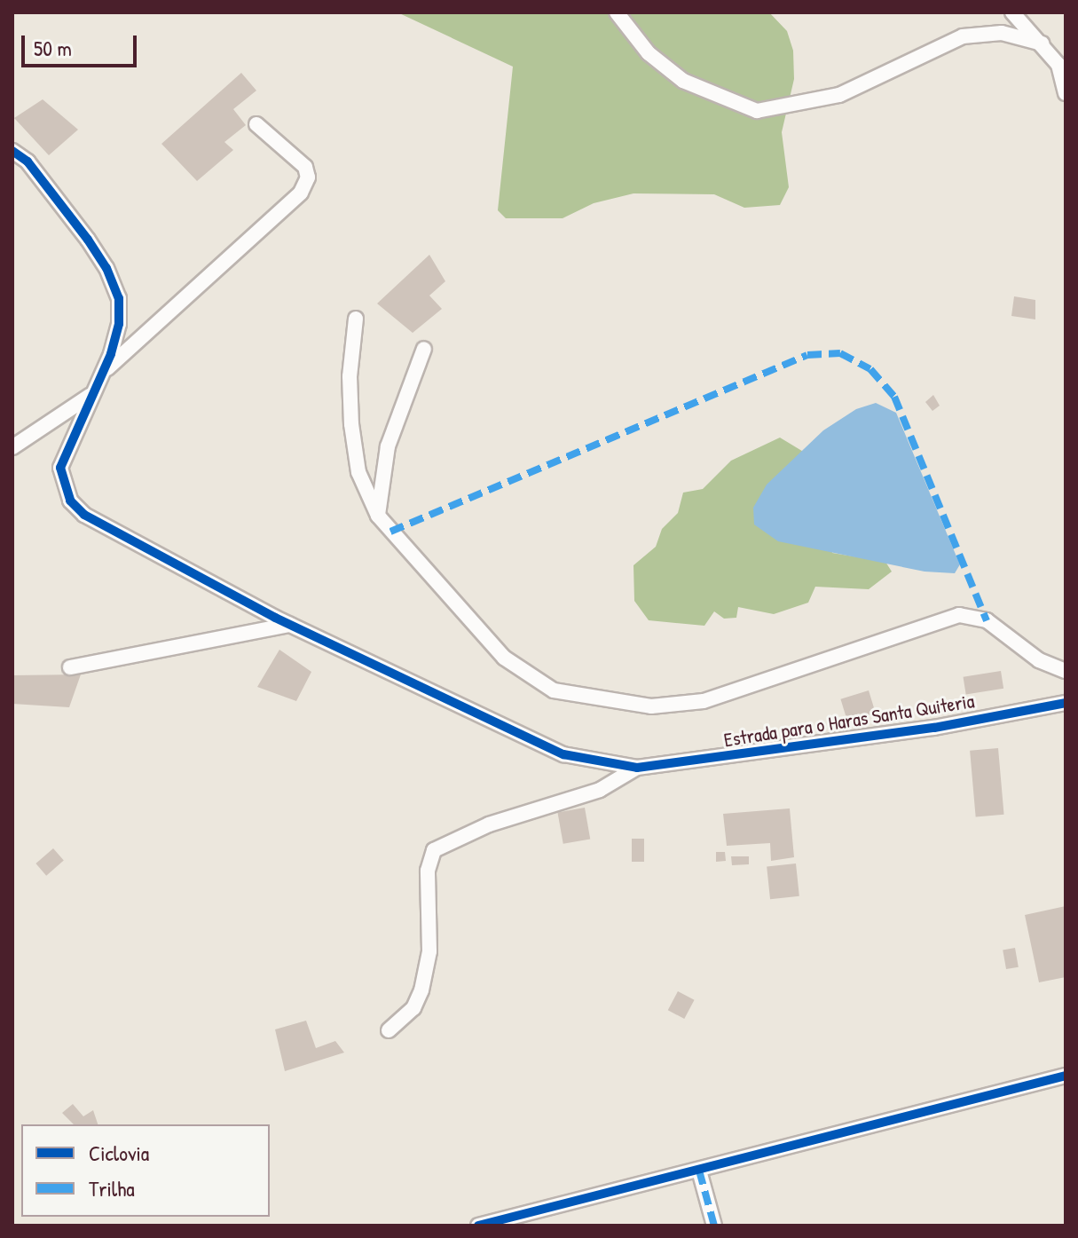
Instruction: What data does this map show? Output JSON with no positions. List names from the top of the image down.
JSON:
{
  "streets": {
    "street": ["Estrada para o Haras Santa Quiteria"]
  },
  "legend": ["Ciclovia", "Trilha"],
  "scale_bar": "50 m"
}
